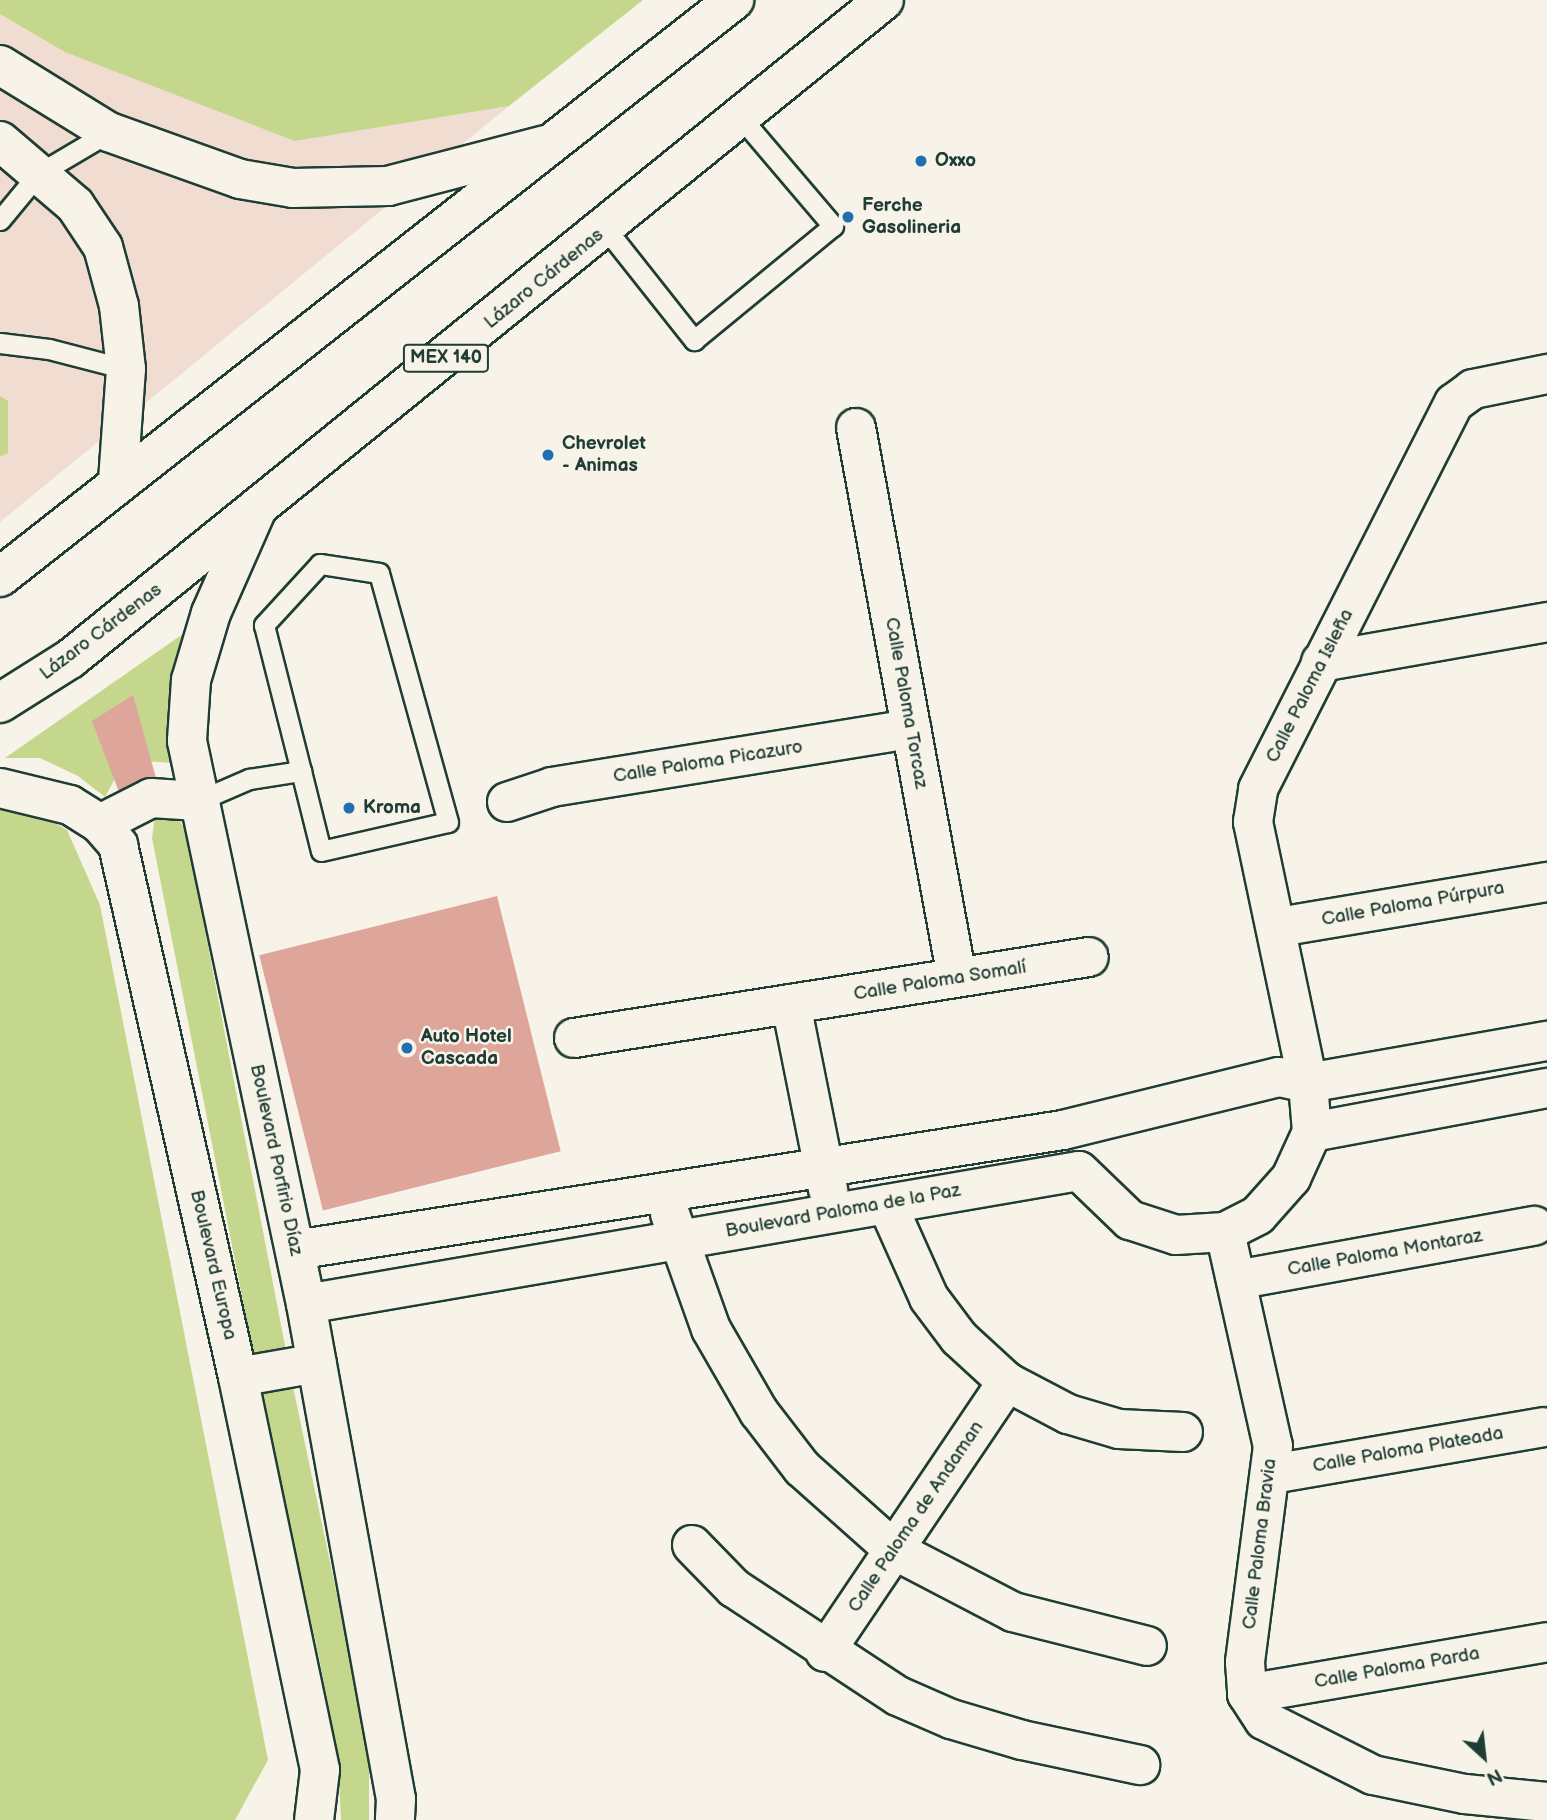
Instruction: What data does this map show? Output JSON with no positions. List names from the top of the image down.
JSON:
{
  "streets": {
    "main road": [
      "Lázaro Cárdenas",
      "MEX 140",
      "Calle Paloma Isleña",
      "Calle Paloma Torcaz",
      "Calle Paloma Picazuro",
      "Calle Paloma Púrpura",
      "Calle Paloma Somalí",
      "Boulevard Porfirio Díaz",
      "Boulevard Paloma de la Paz",
      "Calle Paloma Montaraz",
      "Boulevard Europa",
      "Calle Paloma Plateada",
      "Calle Paloma de Andaman",
      "Calle Paloma Bravia",
      "Calle Paloma Parda"
    ]
  },
  "crossings": [
    ["Lázaro Cárdenas", "Boulevard Porfirio Díaz"],
    ["Calle Paloma Isleña", "Calle Paloma Púrpura"],
    ["Calle Paloma Isleña", "Boulevard Paloma de la Paz"],
    ["Calle Paloma Torcaz", "Calle Paloma Picazuro"],
    ["Calle Paloma Torcaz", "Calle Paloma Somalí"],
    ["Boulevard Porfirio Díaz", "Boulevard Paloma de la Paz"],
    ["Boulevard Paloma de la Paz", "Calle Paloma Bravia"],
    ["Calle Paloma Montaraz", "Calle Paloma Bravia"],
    ["Calle Paloma Plateada", "Calle Paloma Bravia"],
    ["Calle Paloma Bravia", "Calle Paloma Parda"]
  ],
  "places": [
    "Oxxo",
    "Ferche Gasolineria",
    "Chevrolet - Animas",
    "Kroma",
    "Auto Hotel Cascada"
  ],
  "north": "bottom right"
}
